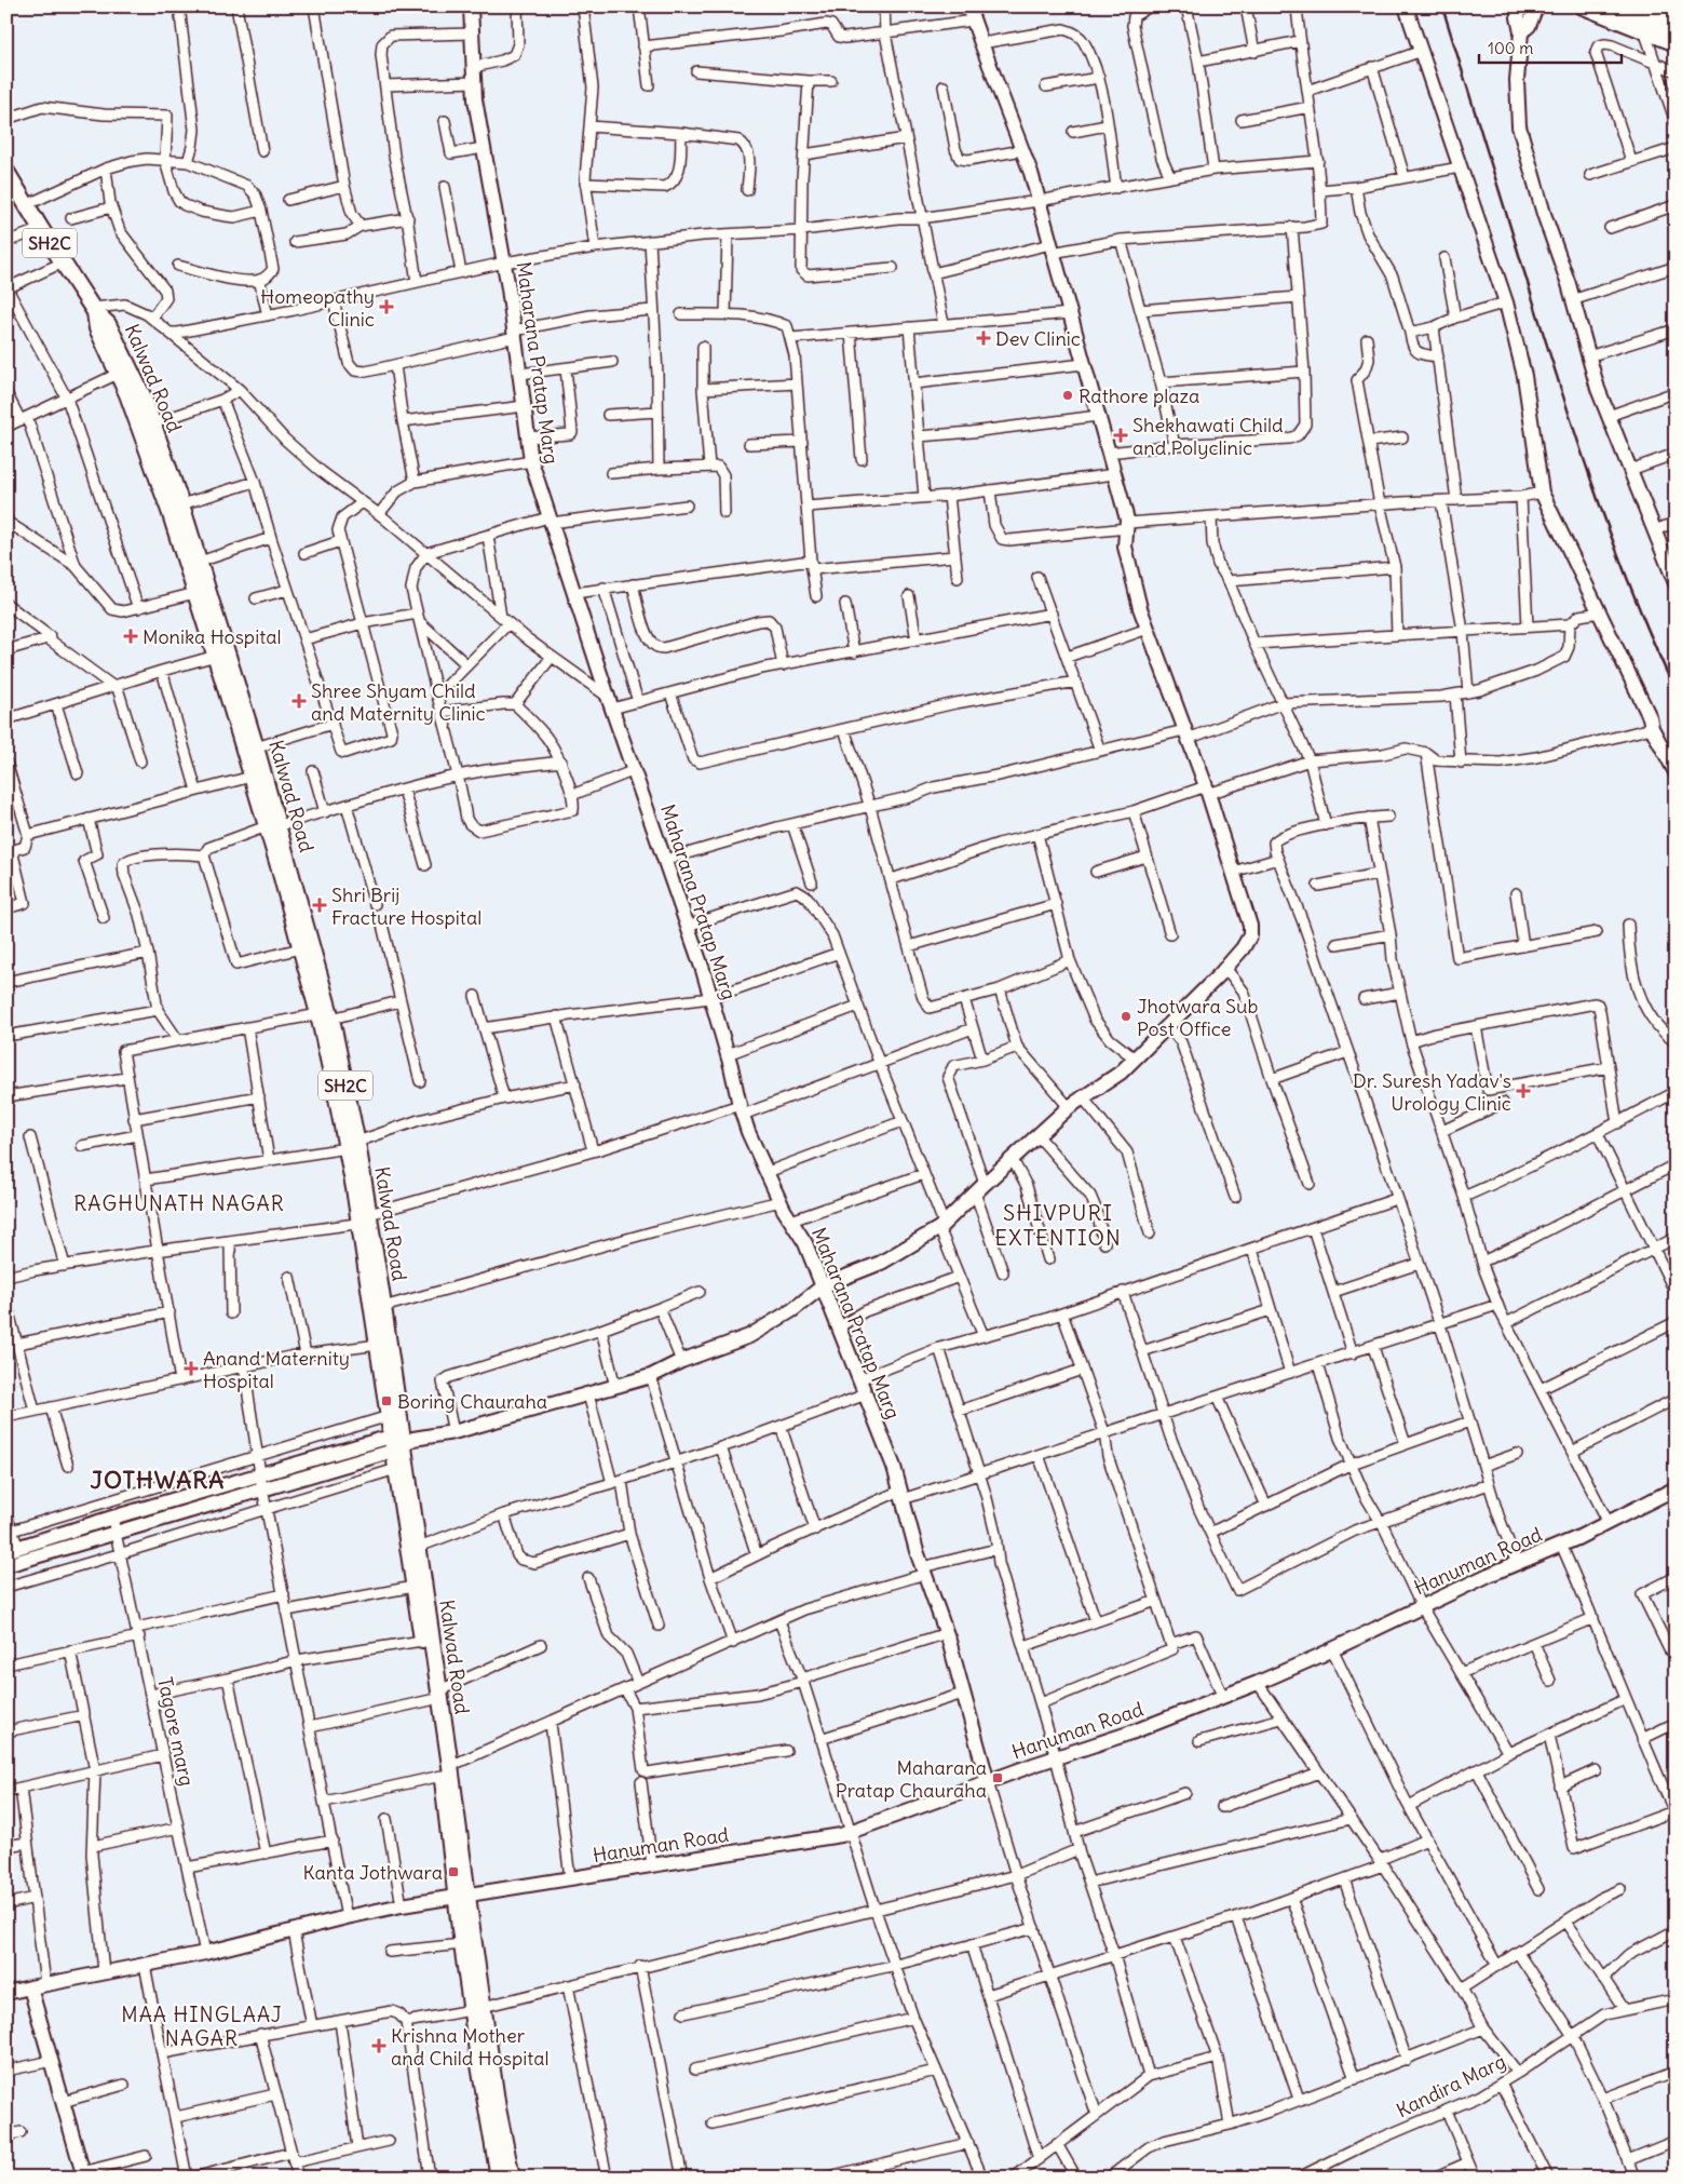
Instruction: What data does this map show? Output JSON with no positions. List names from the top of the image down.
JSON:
{
  "streets": {
    "main road": ["SH2C", "Kalwad Road"],
    "street": [
      "Maharana Pratap Marg",
      "Hanuman Road",
      "Tagore marg",
      "Kandira Marg"
    ]
  },
  "crossings": [
    ["Maharana Pratap Marg", "Hanuman Road"],
    ["Kalwad Road", "Hanuman Road"],
    ["Hanuman Road", "Tagore marg"]
  ],
  "districts": [
    "RAGHUNATH NAGAR",
    "SHIVPURI EXTENTION",
    "JOTHWARA",
    "MAA HINGLAAJ NAGAR"
  ],
  "places": {
    "health": [
      "Homeopathy Clinic",
      "Dev Clinic",
      "Shekhawati Child and Polyclinic",
      "Monika Hospital",
      "Shree Shyam Child and Maternity Clinic",
      "Shri Brij Fracture Hospital",
      "Dr. Suresh Yadav's Urology Clinic",
      "Anand Maternity Hospital",
      "Krishna Mother and Child Hospital"
    ],
    "other": ["Rathore plaza", "Jhotwara Sub Post Office"],
    "transit": ["Boring Chauraha", "Maharana Pratap Chauraha", "Kanta Jothwara"]
  },
  "scale_bar": "100 m"
}
